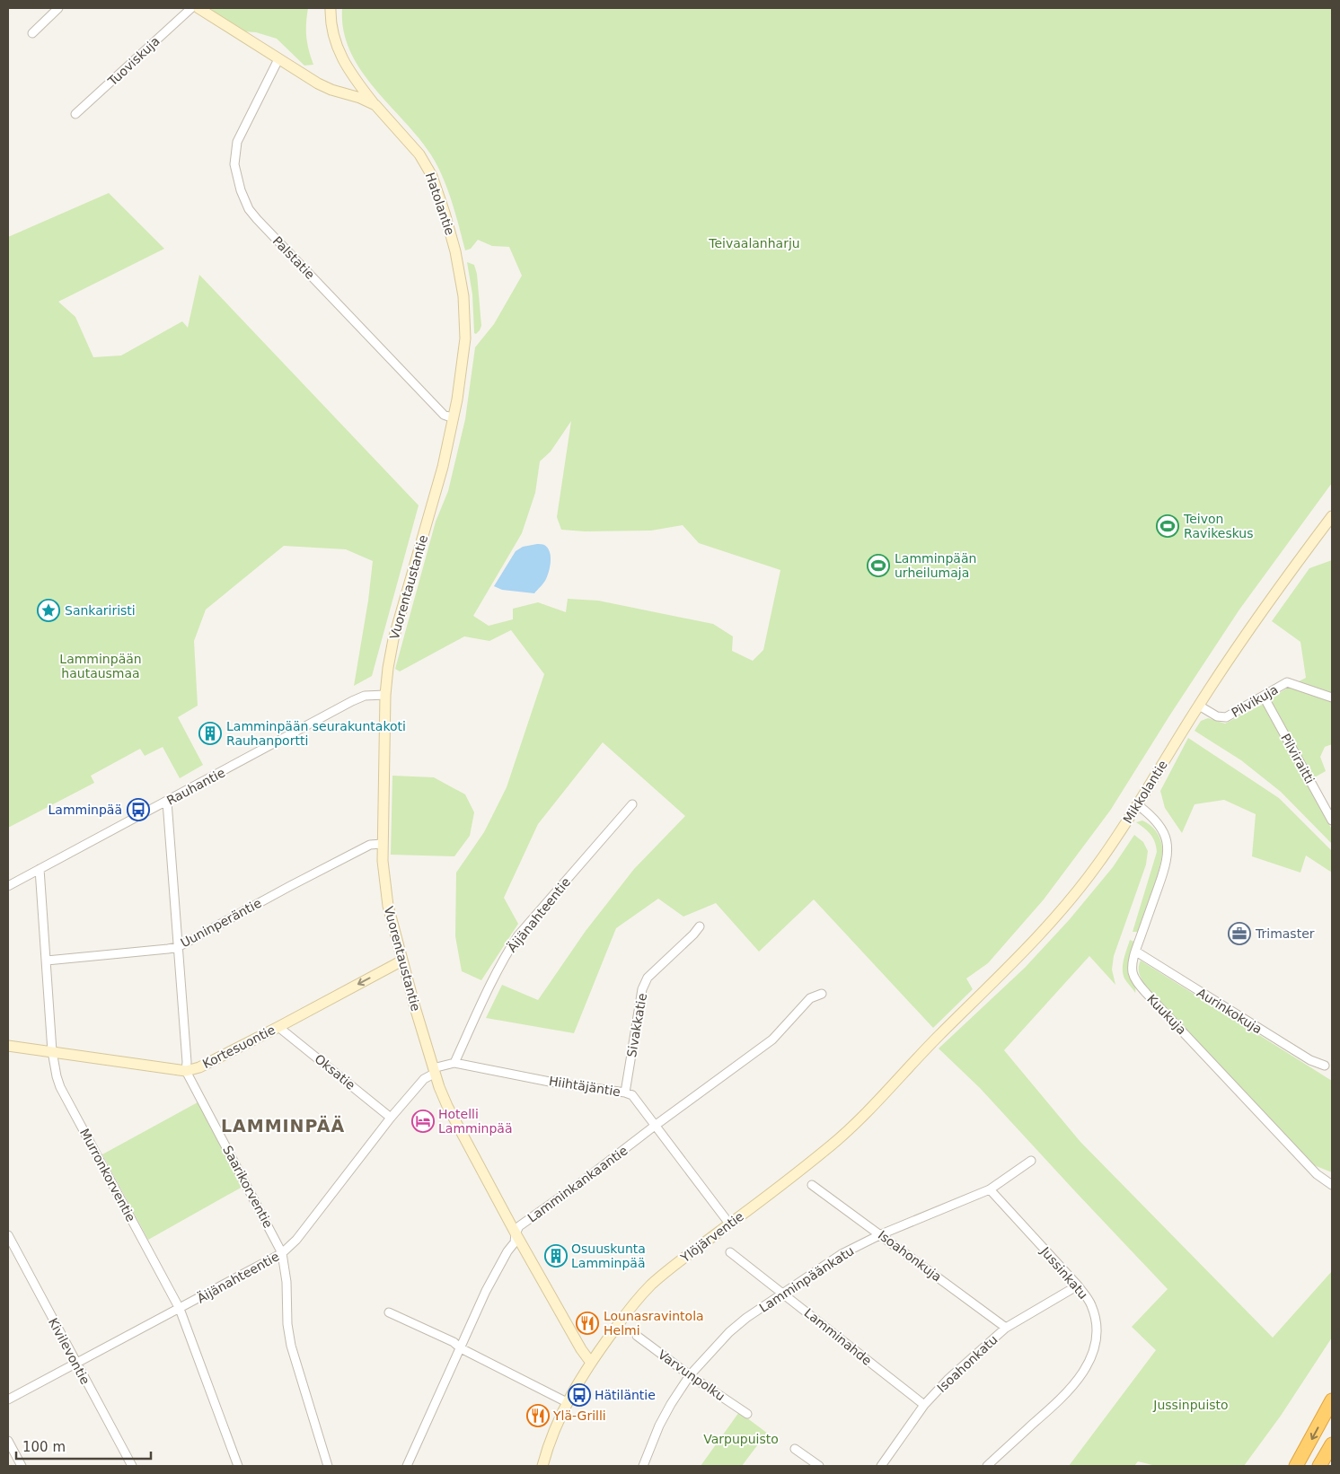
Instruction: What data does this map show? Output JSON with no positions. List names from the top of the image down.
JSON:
{
  "streets": {
    "main road": [
      "Hatolantie",
      "Vuorentaustantie",
      "Mikkolantie",
      "Kortesuontie",
      "Ylöjärventie"
    ],
    "street": [
      "Tuoviskuja",
      "Palstatie",
      "Pilvikuja",
      "Pilviraitti",
      "Rauhantie",
      "Äijänahteentie",
      "Uuninperäntie",
      "Aurinkokuja",
      "Kuukuja",
      "Sivakkatie",
      "Oksatie",
      "Hiihtäjäntie",
      "Murronkorventie",
      "Lamminkankaantie",
      "Saarikorventie",
      "Isoahonkuja",
      "Jussinkatu",
      "Lamminpäänkatu",
      "Lamminahde",
      "Kivilevontie",
      "Isoahonkatu",
      "Varvunpolku"
    ]
  },
  "crossings": [
    ["Hatolantie", "Palstatie"],
    ["Hatolantie", "Vuorentaustantie"],
    ["Vuorentaustantie", "Rauhantie"],
    ["Vuorentaustantie", "Äijänahteentie"],
    ["Vuorentaustantie", "Uuninperäntie"],
    ["Vuorentaustantie", "Kortesuontie"],
    ["Vuorentaustantie", "Hiihtäjäntie"],
    ["Vuorentaustantie", "Lamminkankaantie"],
    ["Vuorentaustantie", "Ylöjärventie"],
    ["Pilvikuja", "Pilviraitti"],
    ["Pilvikuja", "Mikkolantie"],
    ["Rauhantie", "Murronkorventie"],
    ["Rauhantie", "Saarikorventie"],
    ["Mikkolantie", "Kuukuja"],
    ["Mikkolantie", "Ylöjärventie"],
    ["Äijänahteentie", "Oksatie"],
    ["Äijänahteentie", "Hiihtäjäntie"],
    ["Äijänahteentie", "Murronkorventie"],
    ["Äijänahteentie", "Saarikorventie"],
    ["Äijänahteentie", "Kivilevontie"],
    ["Uuninperäntie", "Murronkorventie"],
    ["Uuninperäntie", "Saarikorventie"],
    ["Aurinkokuja", "Kuukuja"],
    ["Sivakkatie", "Hiihtäjäntie"],
    ["Kortesuontie", "Oksatie"],
    ["Kortesuontie", "Murronkorventie"],
    ["Kortesuontie", "Saarikorventie"],
    ["Hiihtäjäntie", "Lamminkankaantie"],
    ["Hiihtäjäntie", "Ylöjärventie"],
    ["Isoahonkuja", "Lamminpäänkatu"],
    ["Isoahonkuja", "Isoahonkatu"],
    ["Jussinkatu", "Lamminpäänkatu"],
    ["Jussinkatu", "Isoahonkatu"],
    ["Lamminpäänkatu", "Lamminahde"],
    ["Lamminpäänkatu", "Varvunpolku"],
    ["Lamminahde", "Isoahonkatu"]
  ],
  "districts": ["LAMMINPÄÄ"],
  "parks": [
    "Teivaalanharju",
    "Lamminpään hautausmaa",
    "Jussinpuisto",
    "Varpupuisto"
  ],
  "places": {
    "sports": ["Teivon Ravikeskus", "Lamminpään urheilumaja"],
    "place": ["Sankariristi"],
    "building": ["Lamminpään seurakuntakoti Rauhanportti", "Osuuskunta Lamminpää"],
    "bus stop": ["Lamminpää", "Hätiläntie"],
    "office": ["Trimaster"],
    "hotel": ["Hotelli Lamminpää"],
    "restaurant": ["Lounasravintola Helmi", "Ylä-Grilli"]
  },
  "scale_bar": "100 m"
}
